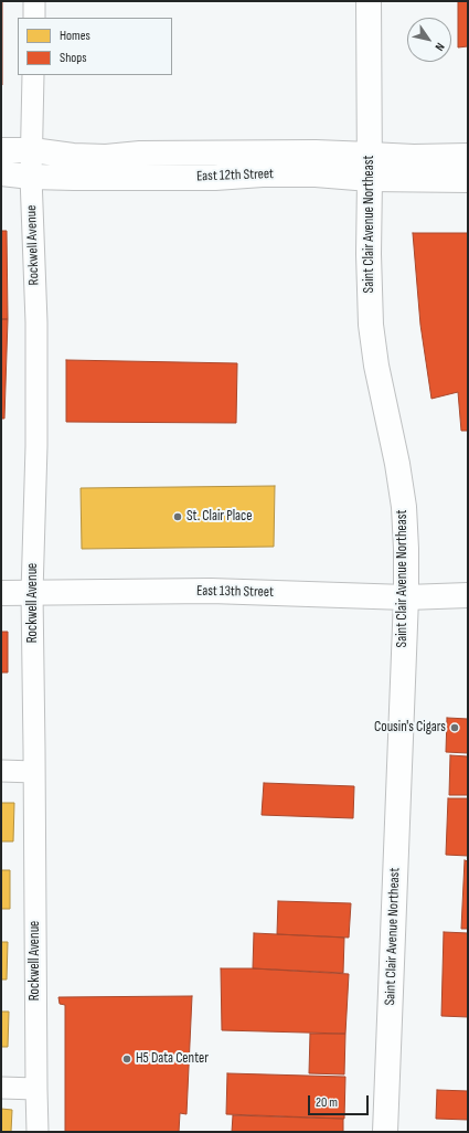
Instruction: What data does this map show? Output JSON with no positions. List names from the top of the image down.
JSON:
{
  "streets": {
    "main road": ["East 12th Street", "Saint Clair Avenue Northeast", "East 13th Street"],
    "street": ["Rockwell Avenue"]
  },
  "crossings": [
    ["East 12th Street", "Saint Clair Avenue Northeast"],
    ["East 12th Street", "Rockwell Avenue"],
    ["Saint Clair Avenue Northeast", "East 13th Street"],
    ["Rockwell Avenue", "East 13th Street"]
  ],
  "places": ["St. Clair Place", "Cousin's Cigars", "H5 Data Center"],
  "legend": ["Homes", "Shops"],
  "scale_bar": "20 m",
  "north": "bottom right"
}
